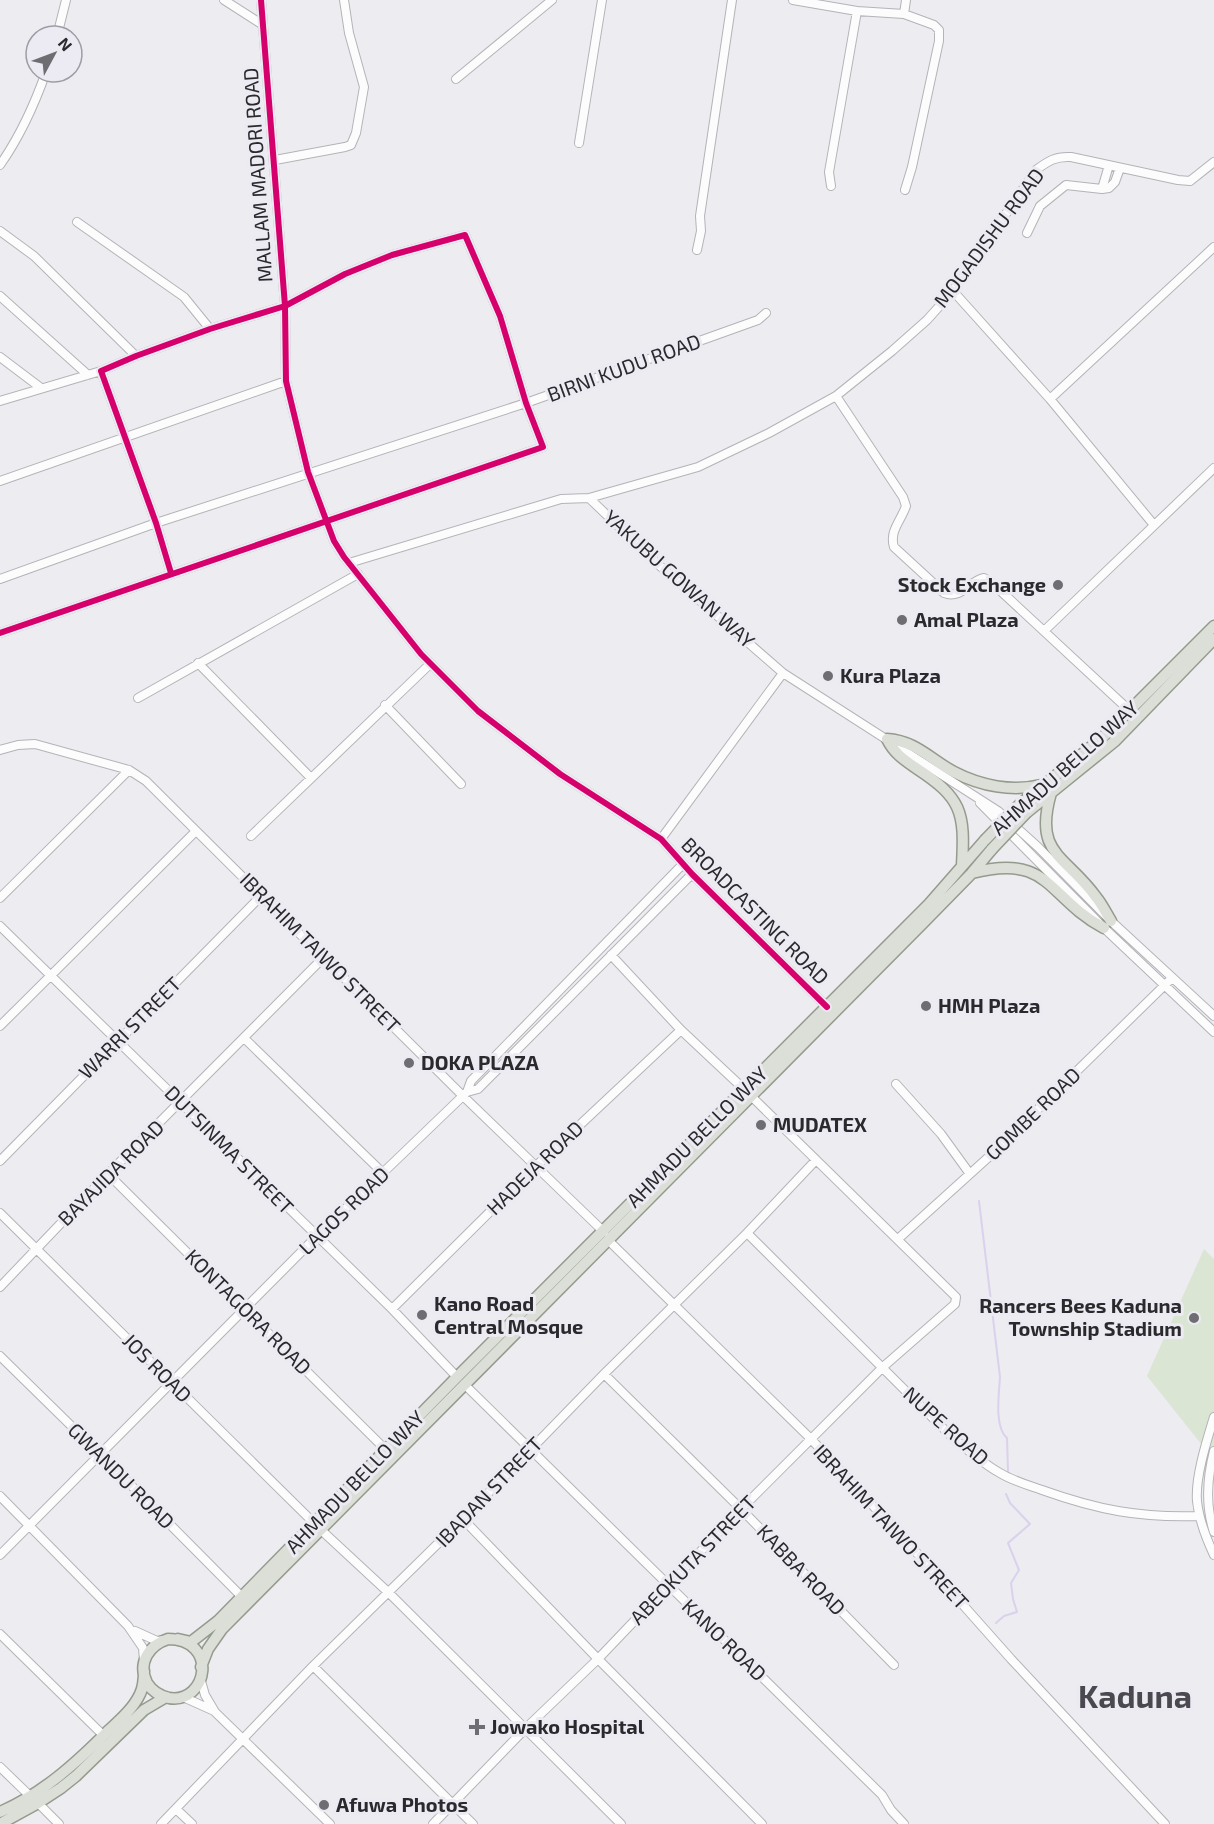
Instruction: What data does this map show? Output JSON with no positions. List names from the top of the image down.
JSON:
{
  "streets": {
    "main road": ["AHMADU BELLO WAY"],
    "street": [
      "MALLAM MADORI ROAD",
      "MOGADISHU ROAD",
      "BIRNI KUDU ROAD",
      "YAKUBU GOWAN WAY",
      "BROADCASTING ROAD",
      "IBRAHIM TAIWO STREET",
      "WARRI STREET",
      "GOMBE ROAD",
      "DUTSINMA STREET",
      "HADEJA ROAD",
      "BAYAJIDA ROAD",
      "LAGOS ROAD",
      "KONTAGORA ROAD",
      "JOS ROAD",
      "NUPE ROAD",
      "GWANDU ROAD",
      "IBADAN STREET",
      "ABEOKUTA STREET",
      "KABBA ROAD",
      "KANO ROAD"
    ]
  },
  "crossings": [
    ["MALLAM MADORI ROAD", "BIRNI KUDU ROAD"],
    ["MALLAM MADORI ROAD", "YAKUBU GOWAN WAY"],
    ["MALLAM MADORI ROAD", "BROADCASTING ROAD"],
    ["MOGADISHU ROAD", "YAKUBU GOWAN WAY"],
    ["YAKUBU GOWAN WAY", "BROADCASTING ROAD"],
    ["YAKUBU GOWAN WAY", "GOMBE ROAD"],
    ["AHMADU BELLO WAY", "BROADCASTING ROAD"],
    ["AHMADU BELLO WAY", "IBRAHIM TAIWO STREET"],
    ["AHMADU BELLO WAY", "DUTSINMA STREET"],
    ["AHMADU BELLO WAY", "KONTAGORA ROAD"],
    ["AHMADU BELLO WAY", "JOS ROAD"],
    ["AHMADU BELLO WAY", "GWANDU ROAD"],
    ["AHMADU BELLO WAY", "KANO ROAD"],
    ["BROADCASTING ROAD", "LAGOS ROAD"],
    ["IBRAHIM TAIWO STREET", "WARRI STREET"],
    ["IBRAHIM TAIWO STREET", "HADEJA ROAD"],
    ["IBRAHIM TAIWO STREET", "BAYAJIDA ROAD"],
    ["IBRAHIM TAIWO STREET", "LAGOS ROAD"],
    ["IBRAHIM TAIWO STREET", "IBADAN STREET"],
    ["IBRAHIM TAIWO STREET", "ABEOKUTA STREET"],
    ["WARRI STREET", "DUTSINMA STREET"],
    ["GOMBE ROAD", "ABEOKUTA STREET"],
    ["DUTSINMA STREET", "HADEJA ROAD"],
    ["DUTSINMA STREET", "BAYAJIDA ROAD"],
    ["DUTSINMA STREET", "LAGOS ROAD"],
    ["DUTSINMA STREET", "KANO ROAD"],
    ["BAYAJIDA ROAD", "KONTAGORA ROAD"],
    ["BAYAJIDA ROAD", "JOS ROAD"],
    ["LAGOS ROAD", "KONTAGORA ROAD"],
    ["LAGOS ROAD", "JOS ROAD"],
    ["LAGOS ROAD", "GWANDU ROAD"],
    ["JOS ROAD", "IBADAN STREET"],
    ["JOS ROAD", "ABEOKUTA STREET"],
    ["NUPE ROAD", "IBADAN STREET"],
    ["NUPE ROAD", "ABEOKUTA STREET"],
    ["IBADAN STREET", "KABBA ROAD"],
    ["IBADAN STREET", "KANO ROAD"],
    ["ABEOKUTA STREET", "KABBA ROAD"],
    ["ABEOKUTA STREET", "KANO ROAD"]
  ],
  "districts": ["Kaduna"],
  "places": {
    "other": [
      "Stock Exchange",
      "Amal Plaza",
      "Kura Plaza",
      "HMH Plaza",
      "DOKA PLAZA",
      "MUDATEX",
      "Kano Road Central Mosque",
      "Rancers Bees Kaduna Township Stadium",
      "Afuwa Photos"
    ],
    "health": ["Jowako Hospital"]
  },
  "north": "top right"
}
